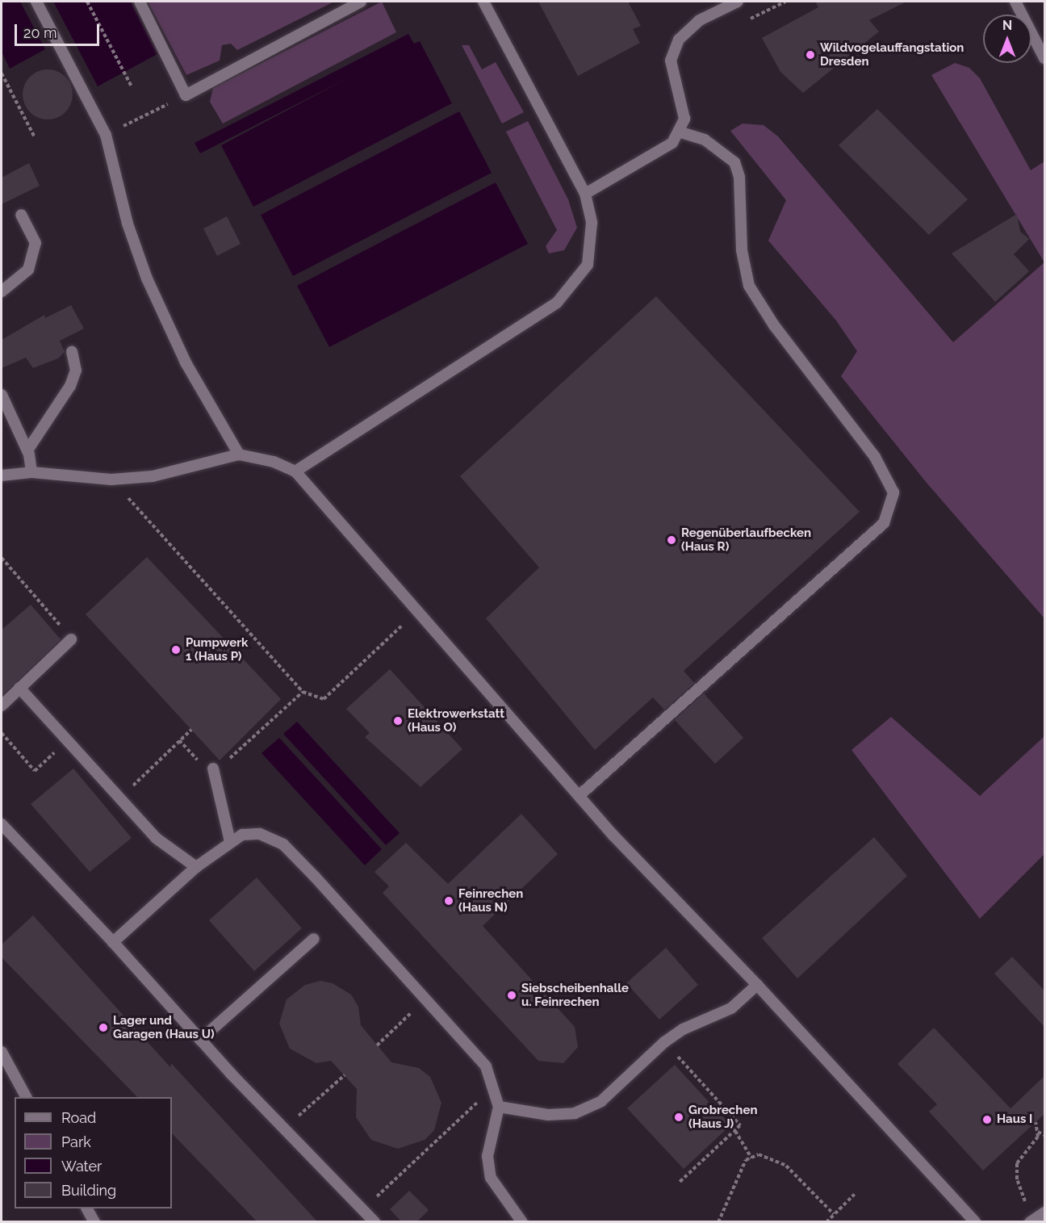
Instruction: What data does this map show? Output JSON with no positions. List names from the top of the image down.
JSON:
{
  "places": [
    "Wildvogelauffangstation Dresden",
    "Regenüberlaufbecken (Haus R)",
    "Pumpwerk 1 (Haus P)",
    "Elektrowerkstatt (Haus O)",
    "Feinrechen (Haus N)",
    "Siebscheibenhalle u. Feinrechen",
    "Lager und Garagen (Haus U)",
    "Grobrechen (Haus J)",
    "Haus I"
  ],
  "legend": [
    "Road",
    "Park",
    "Water",
    "Building"
  ],
  "scale_bar": "20 m",
  "north": "top"
}
